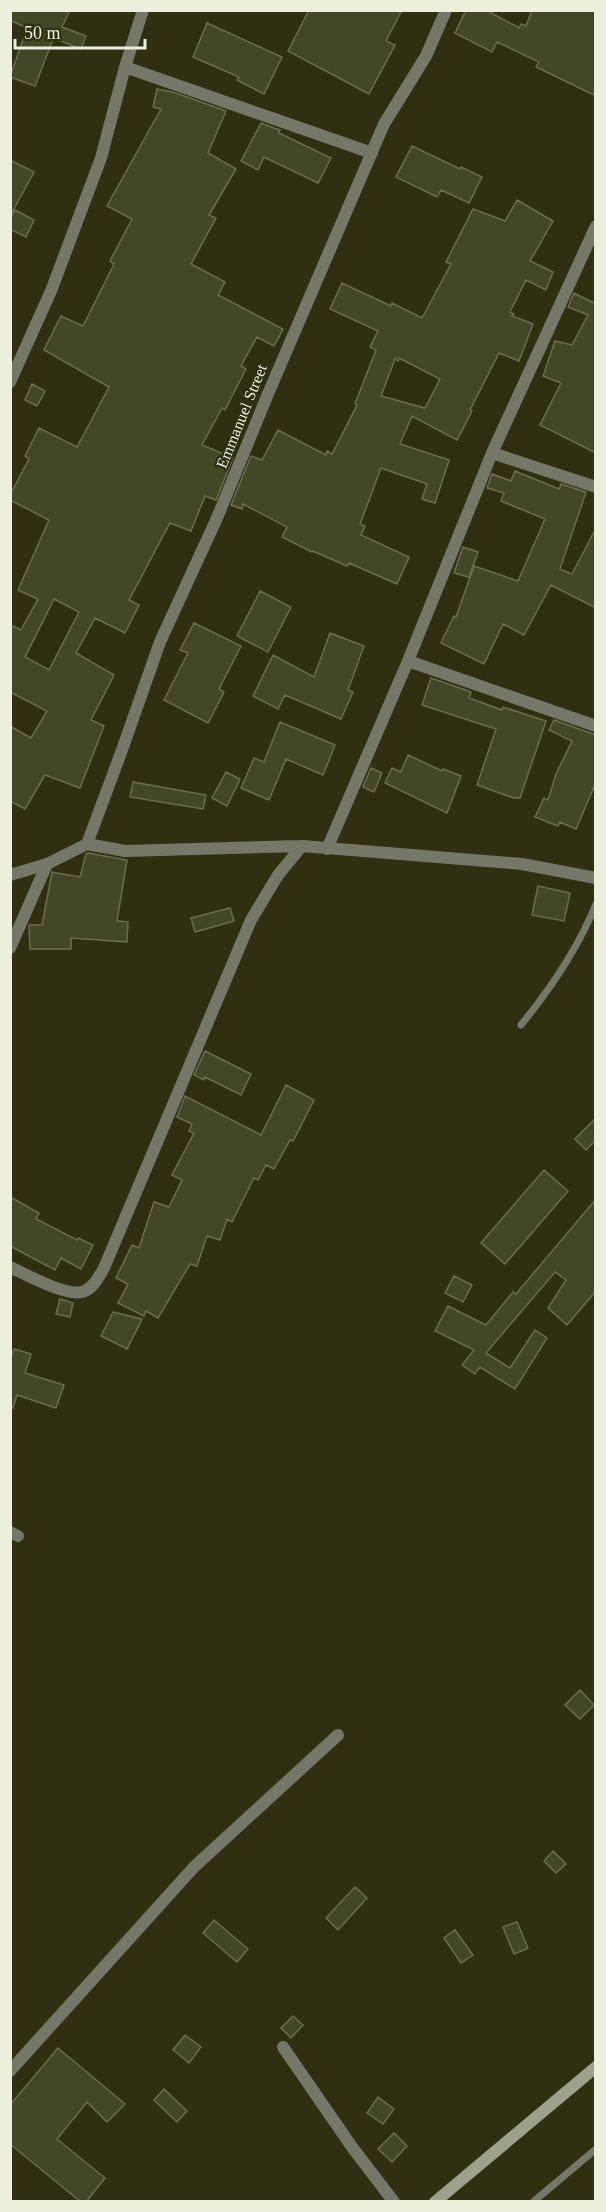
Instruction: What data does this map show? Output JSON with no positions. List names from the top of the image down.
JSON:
{
  "streets": {
    "street": ["Emmanuel Street"]
  },
  "scale_bar": "50 m"
}
